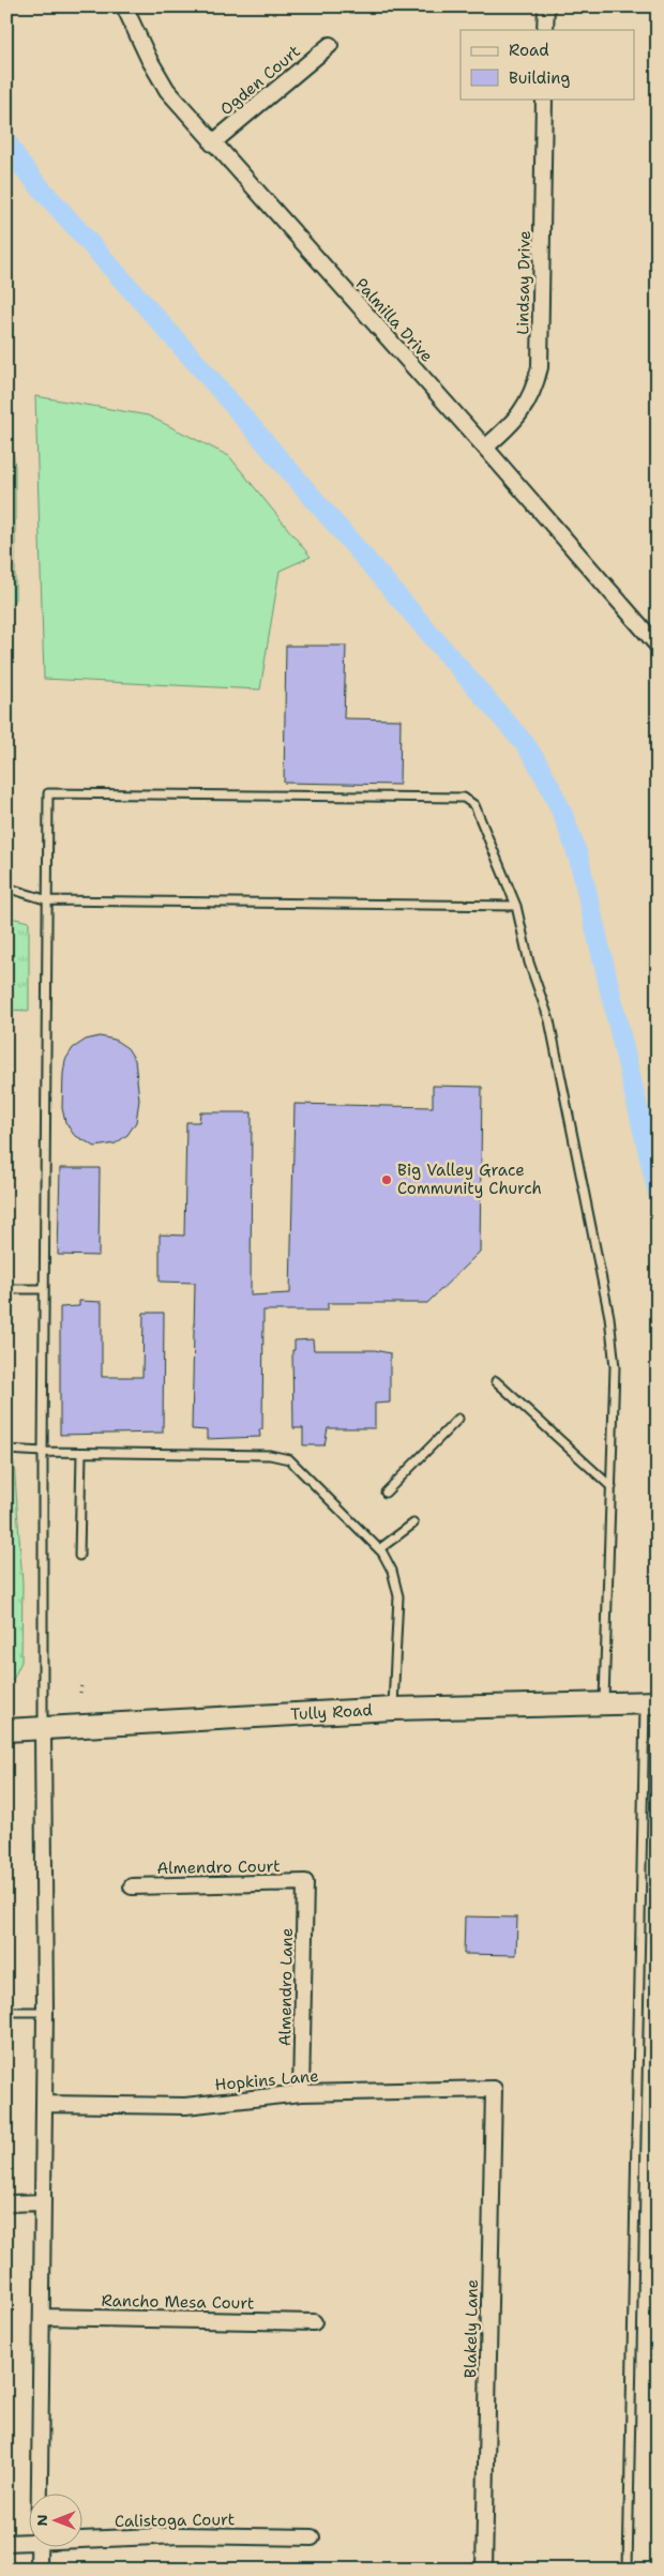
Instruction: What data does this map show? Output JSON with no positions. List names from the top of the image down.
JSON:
{
  "streets": {
    "main road": ["Tully Road"],
    "street": [
      "Ogden Court",
      "Lindsay Drive",
      "Palmilla Drive",
      "Almendro Court",
      "Almendro Lane",
      "Hopkins Lane",
      "Rancho Mesa Court",
      "Blakely Lane",
      "Calistoga Court"
    ]
  },
  "crossings": [
    ["Ogden Court", "Palmilla Drive"],
    ["Lindsay Drive", "Palmilla Drive"],
    ["Almendro Court", "Almendro Lane"],
    ["Almendro Lane", "Hopkins Lane"],
    ["Hopkins Lane", "Blakely Lane"]
  ],
  "places": ["Big Valley Grace Community Church"],
  "legend": ["Road", "Building"],
  "north": "left"
}
